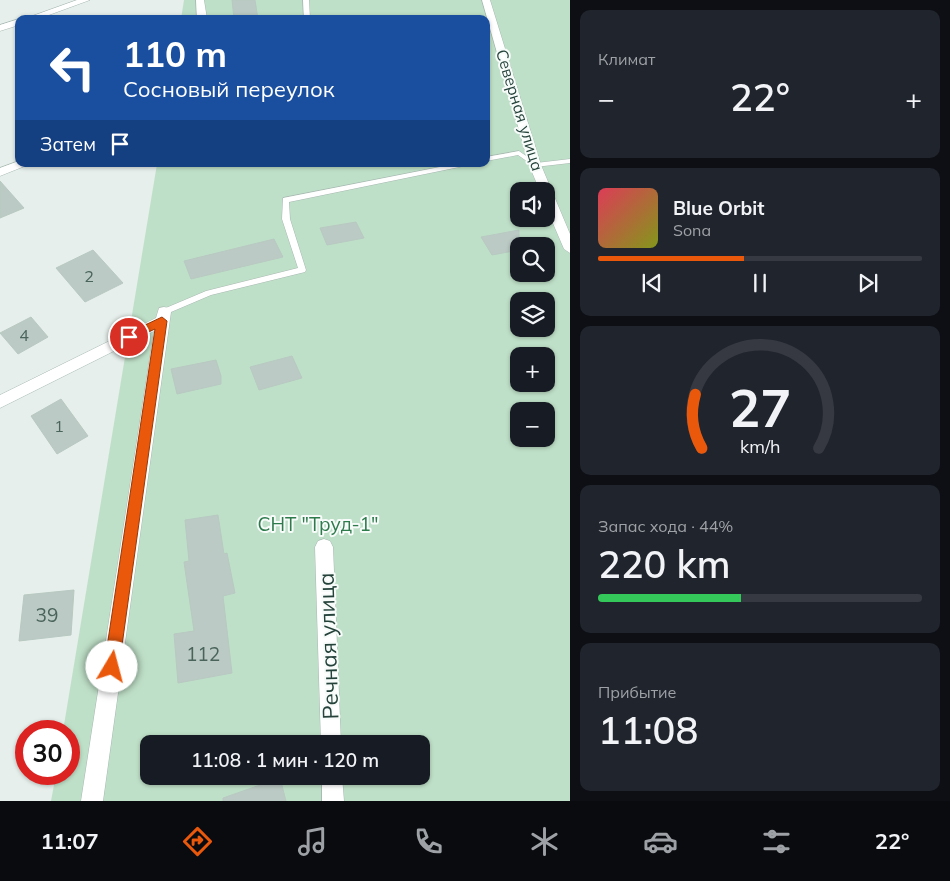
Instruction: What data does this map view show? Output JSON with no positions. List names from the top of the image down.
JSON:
{
  "streets": {
    "street": ["Северная улица", "Речная улица"]
  },
  "parks": ["СНТ \"Труд-1\""],
  "house_numbers": [
    "2",
    "4",
    "1",
    "39",
    "112"
  ],
  "page": {
    "tile": [
      "Климат",
      ["Запас хода · 44%", "220 km"],
      ["Прибытие", "11:08"]
    ],
    "turn": ["110 m", "Сосновый переулок"],
    "heat": ["−", "22°", "+"],
    "then": "Затем",
    "map_buttons": ["+", "−"],
    "song": ["Blue Orbit", "Sona"],
    "limit": "30",
    "trip": "11:08 · 1 мин · 120 m",
    "tabs": ["11:07", "22°"],
    "gauge": ["27", "km/h"]
  }
}
